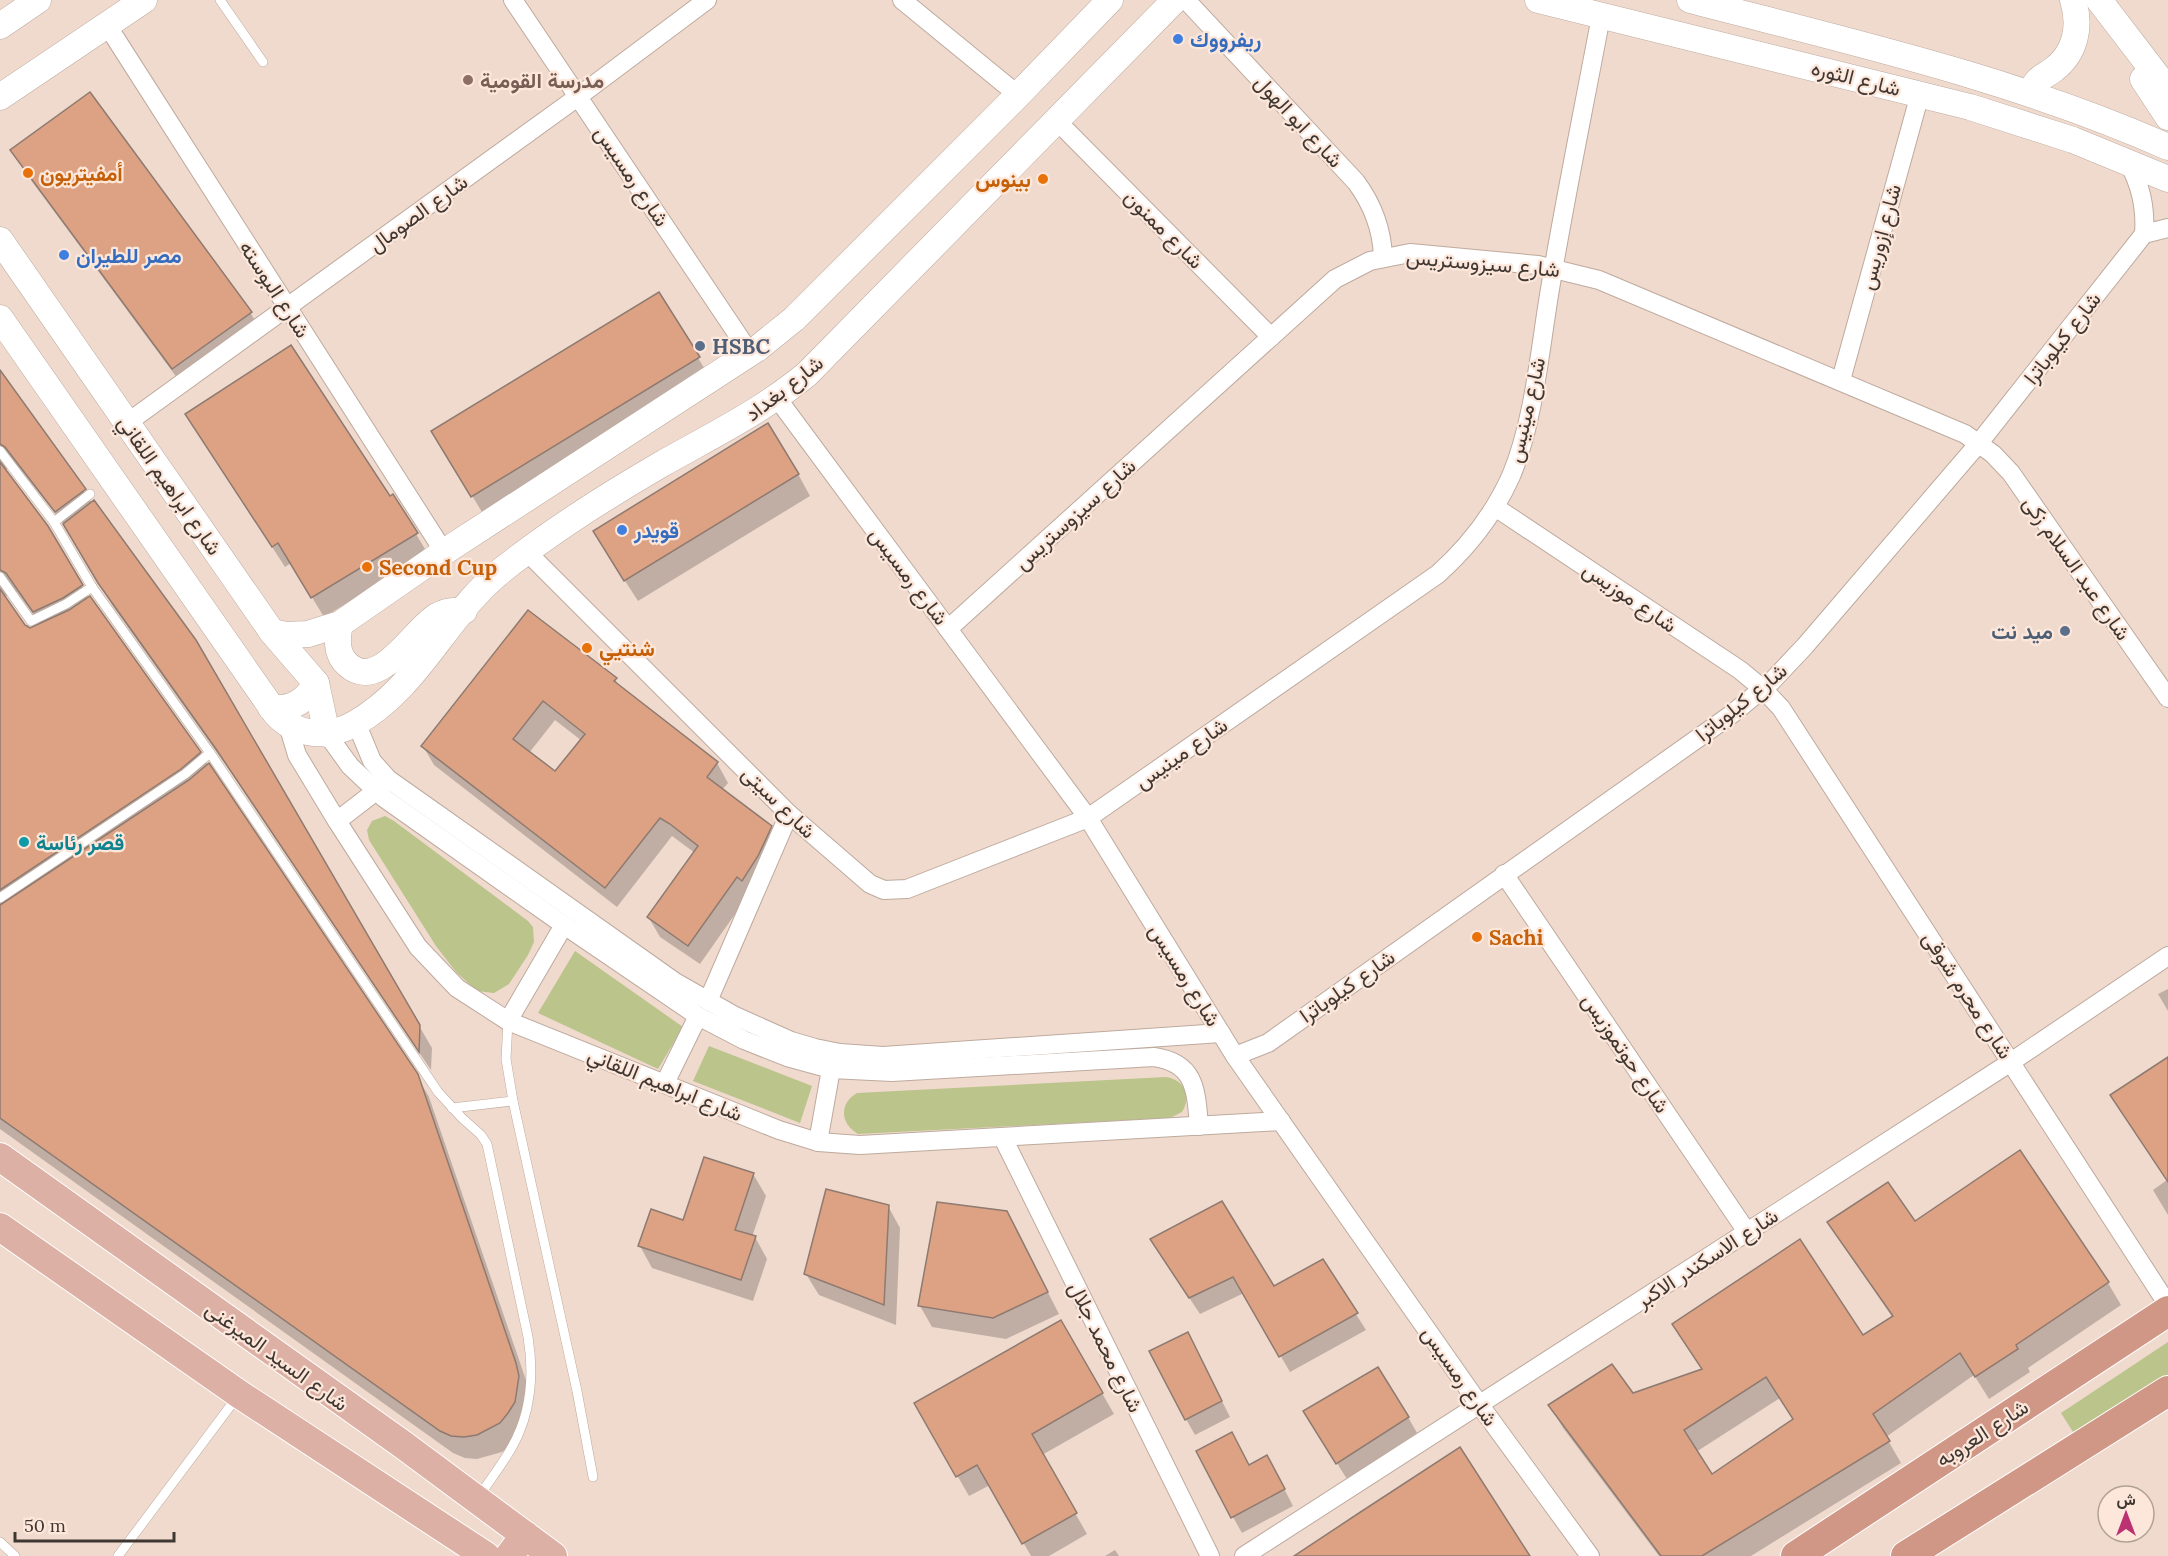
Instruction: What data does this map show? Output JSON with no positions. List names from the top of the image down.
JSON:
{
  "streets": {
    "highway": ["شارع العروبه"],
    "main road": [
      "شارع الثوره",
      "شارع بغداد",
      "شارع ابراهيم اللقاني",
      "شارع السيد الميرغنى"
    ],
    "street": [
      "شارع ابو الهول",
      "شارع رمسيس",
      "شارع الصومال",
      "شارع ممنون",
      "شارع إزوريس",
      "شارع سيزوستريس",
      "شارع البوسته",
      "شارع كيلوباترا",
      "شارع مينيس",
      "شارع عبد السلام زكى",
      "شارع موزيس",
      "شارع سيتى",
      "شارع محرم شوقى",
      "شارع حوتموزيس",
      "شارع الاسكندر الاكبر",
      "شارع محمد جلال"
    ]
  },
  "crossings": [
    ["شارع الثوره", "شارع إزوريس"],
    ["شارع الثوره", "شارع مينيس"],
    ["شارع ابو الهول", "شارع سيزوستريس"],
    ["شارع رمسيس", "شارع الصومال"],
    ["شارع رمسيس", "شارع سيزوستريس"],
    ["شارع رمسيس", "شارع كيلوباترا"],
    ["شارع رمسيس", "شارع بغداد"],
    ["شارع رمسيس", "شارع مينيس"],
    ["شارع رمسيس", "شارع ابراهيم اللقاني"],
    ["شارع رمسيس", "شارع سيتى"],
    ["شارع رمسيس", "شارع الاسكندر الاكبر"],
    ["شارع الصومال", "شارع البوسته"],
    ["شارع الصومال", "شارع ابراهيم اللقاني"],
    ["شارع ممنون", "شارع سيزوستريس"],
    ["شارع ممنون", "شارع بغداد"],
    ["شارع إزوريس", "شارع سيزوستريس"],
    ["شارع سيزوستريس", "شارع كيلوباترا"],
    ["شارع سيزوستريس", "شارع مينيس"],
    ["شارع سيزوستريس", "شارع عبد السلام زكى"],
    ["شارع كيلوباترا", "شارع عبد السلام زكى"],
    ["شارع كيلوباترا", "شارع موزيس"],
    ["شارع كيلوباترا", "شارع محرم شوقى"],
    ["شارع كيلوباترا", "شارع حوتموزيس"],
    ["شارع بغداد", "شارع ابراهيم اللقاني"],
    ["شارع بغداد", "شارع سيتى"],
    ["شارع مينيس", "شارع موزيس"],
    ["شارع مينيس", "شارع سيتى"],
    ["شارع ابراهيم اللقاني", "شارع محمد جلال"],
    ["شارع موزيس", "شارع محرم شوقى"],
    ["شارع محرم شوقى", "شارع الاسكندر الاكبر"],
    ["شارع حوتموزيس", "شارع الاسكندر الاكبر"]
  ],
  "places": [
    "ريفرووك",
    "مدرسة القومية",
    "أمفيتريون",
    "بينوس",
    "مصر للطيران",
    "HSBC",
    "قويدر",
    "Second Cup",
    "ميد نت",
    "شنتيي",
    "قصر رئاسة",
    "Sachi"
  ],
  "scale_bar": "50 m",
  "north": "top"
}
